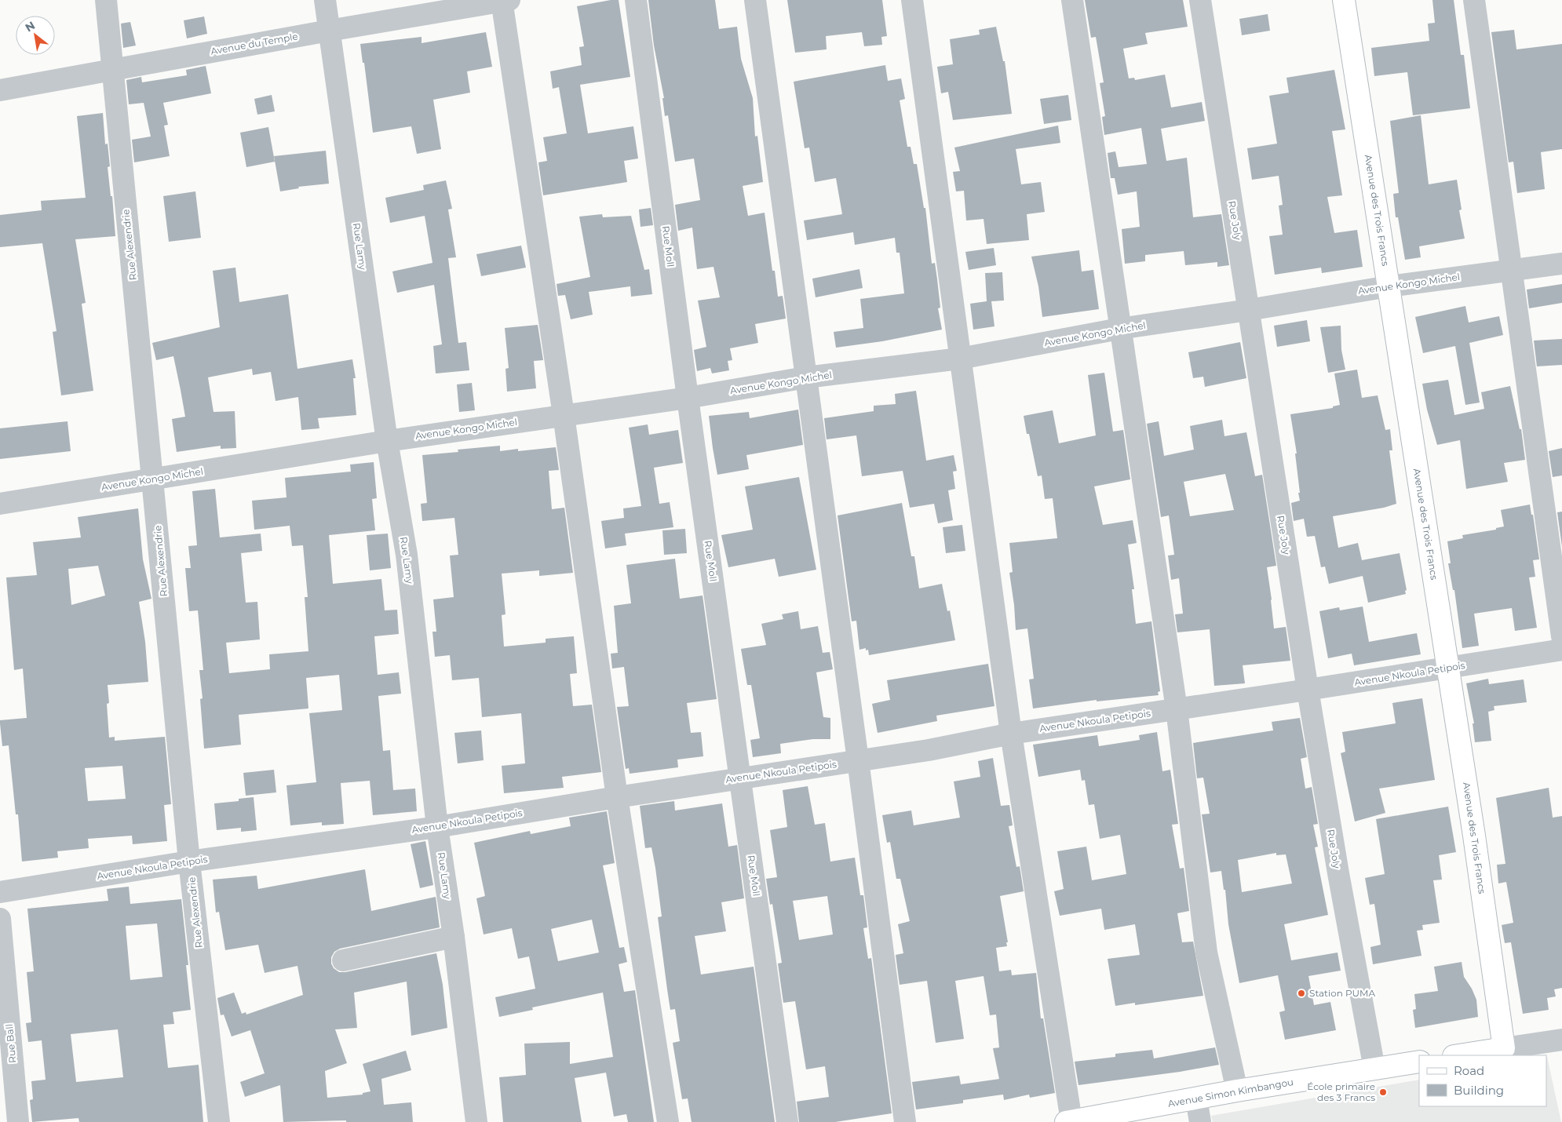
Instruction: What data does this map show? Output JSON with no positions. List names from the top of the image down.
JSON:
{
  "streets": {
    "street": [
      "Avenue du Temple",
      "Avenue des Trois Francs",
      "Rue Joly",
      "Rue Alexendrie",
      "Rue Lamy",
      "Rue Moll",
      "Avenue Kongo Michel",
      "Avenue Nkoula Petipois",
      "Rue Ball",
      "Avenue Simon Kimbangou"
    ]
  },
  "crossings": [
    ["Avenue du Temple", "Rue Alexendrie"],
    ["Avenue du Temple", "Rue Lamy"],
    ["Avenue des Trois Francs", "Avenue Kongo Michel"],
    ["Avenue des Trois Francs", "Avenue Nkoula Petipois"],
    ["Rue Joly", "Avenue Kongo Michel"],
    ["Rue Joly", "Avenue Nkoula Petipois"],
    ["Rue Joly", "Avenue Simon Kimbangou"],
    ["Rue Alexendrie", "Avenue Kongo Michel"],
    ["Rue Alexendrie", "Avenue Nkoula Petipois"],
    ["Rue Lamy", "Avenue Kongo Michel"],
    ["Rue Lamy", "Avenue Nkoula Petipois"],
    ["Rue Moll", "Avenue Kongo Michel"],
    ["Rue Moll", "Avenue Nkoula Petipois"]
  ],
  "places": ["Station PUMA", "École primaire des 3 Francs"],
  "legend": ["Road", "Building"],
  "north": "top left"
}
